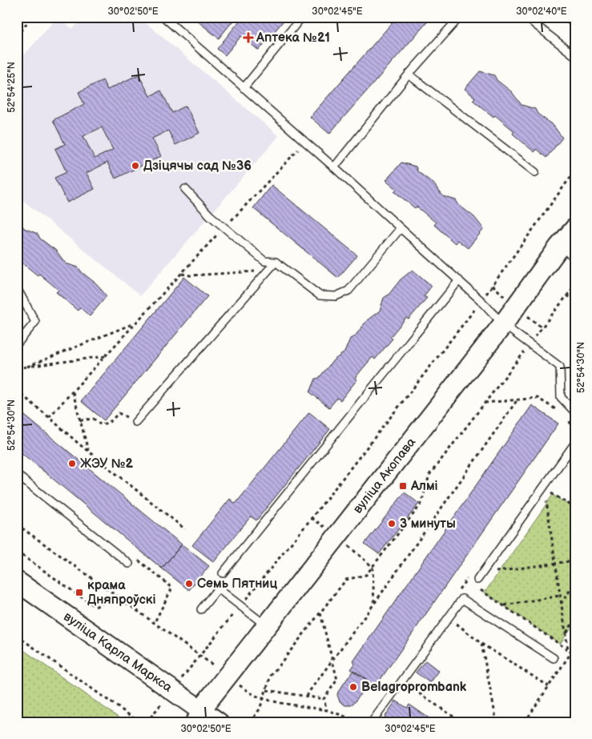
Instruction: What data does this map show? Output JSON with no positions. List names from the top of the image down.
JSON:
{
  "streets": {
    "main road": ["вуліца Акопава", "вуліца Карла Маркса"]
  },
  "crossings": [
    ["вуліца Акопава", "вуліца Карла Маркса"]
  ],
  "places": {
    "health": ["Аптека №21"],
    "other": [
      "Дзіцячы сад №36",
      "ЖЭУ №2",
      "3 минуты",
      "Семь Пятниц",
      "Belagroprombank"
    ],
    "transit": ["Алмі", "крама Дняпроўскі"]
  },
  "coordinates": [
    "30°02'50\"E",
    "30°02'45\"E",
    "30°02'40\"E",
    "52°54'25\"N",
    "52°54'30\"N"
  ]
}
